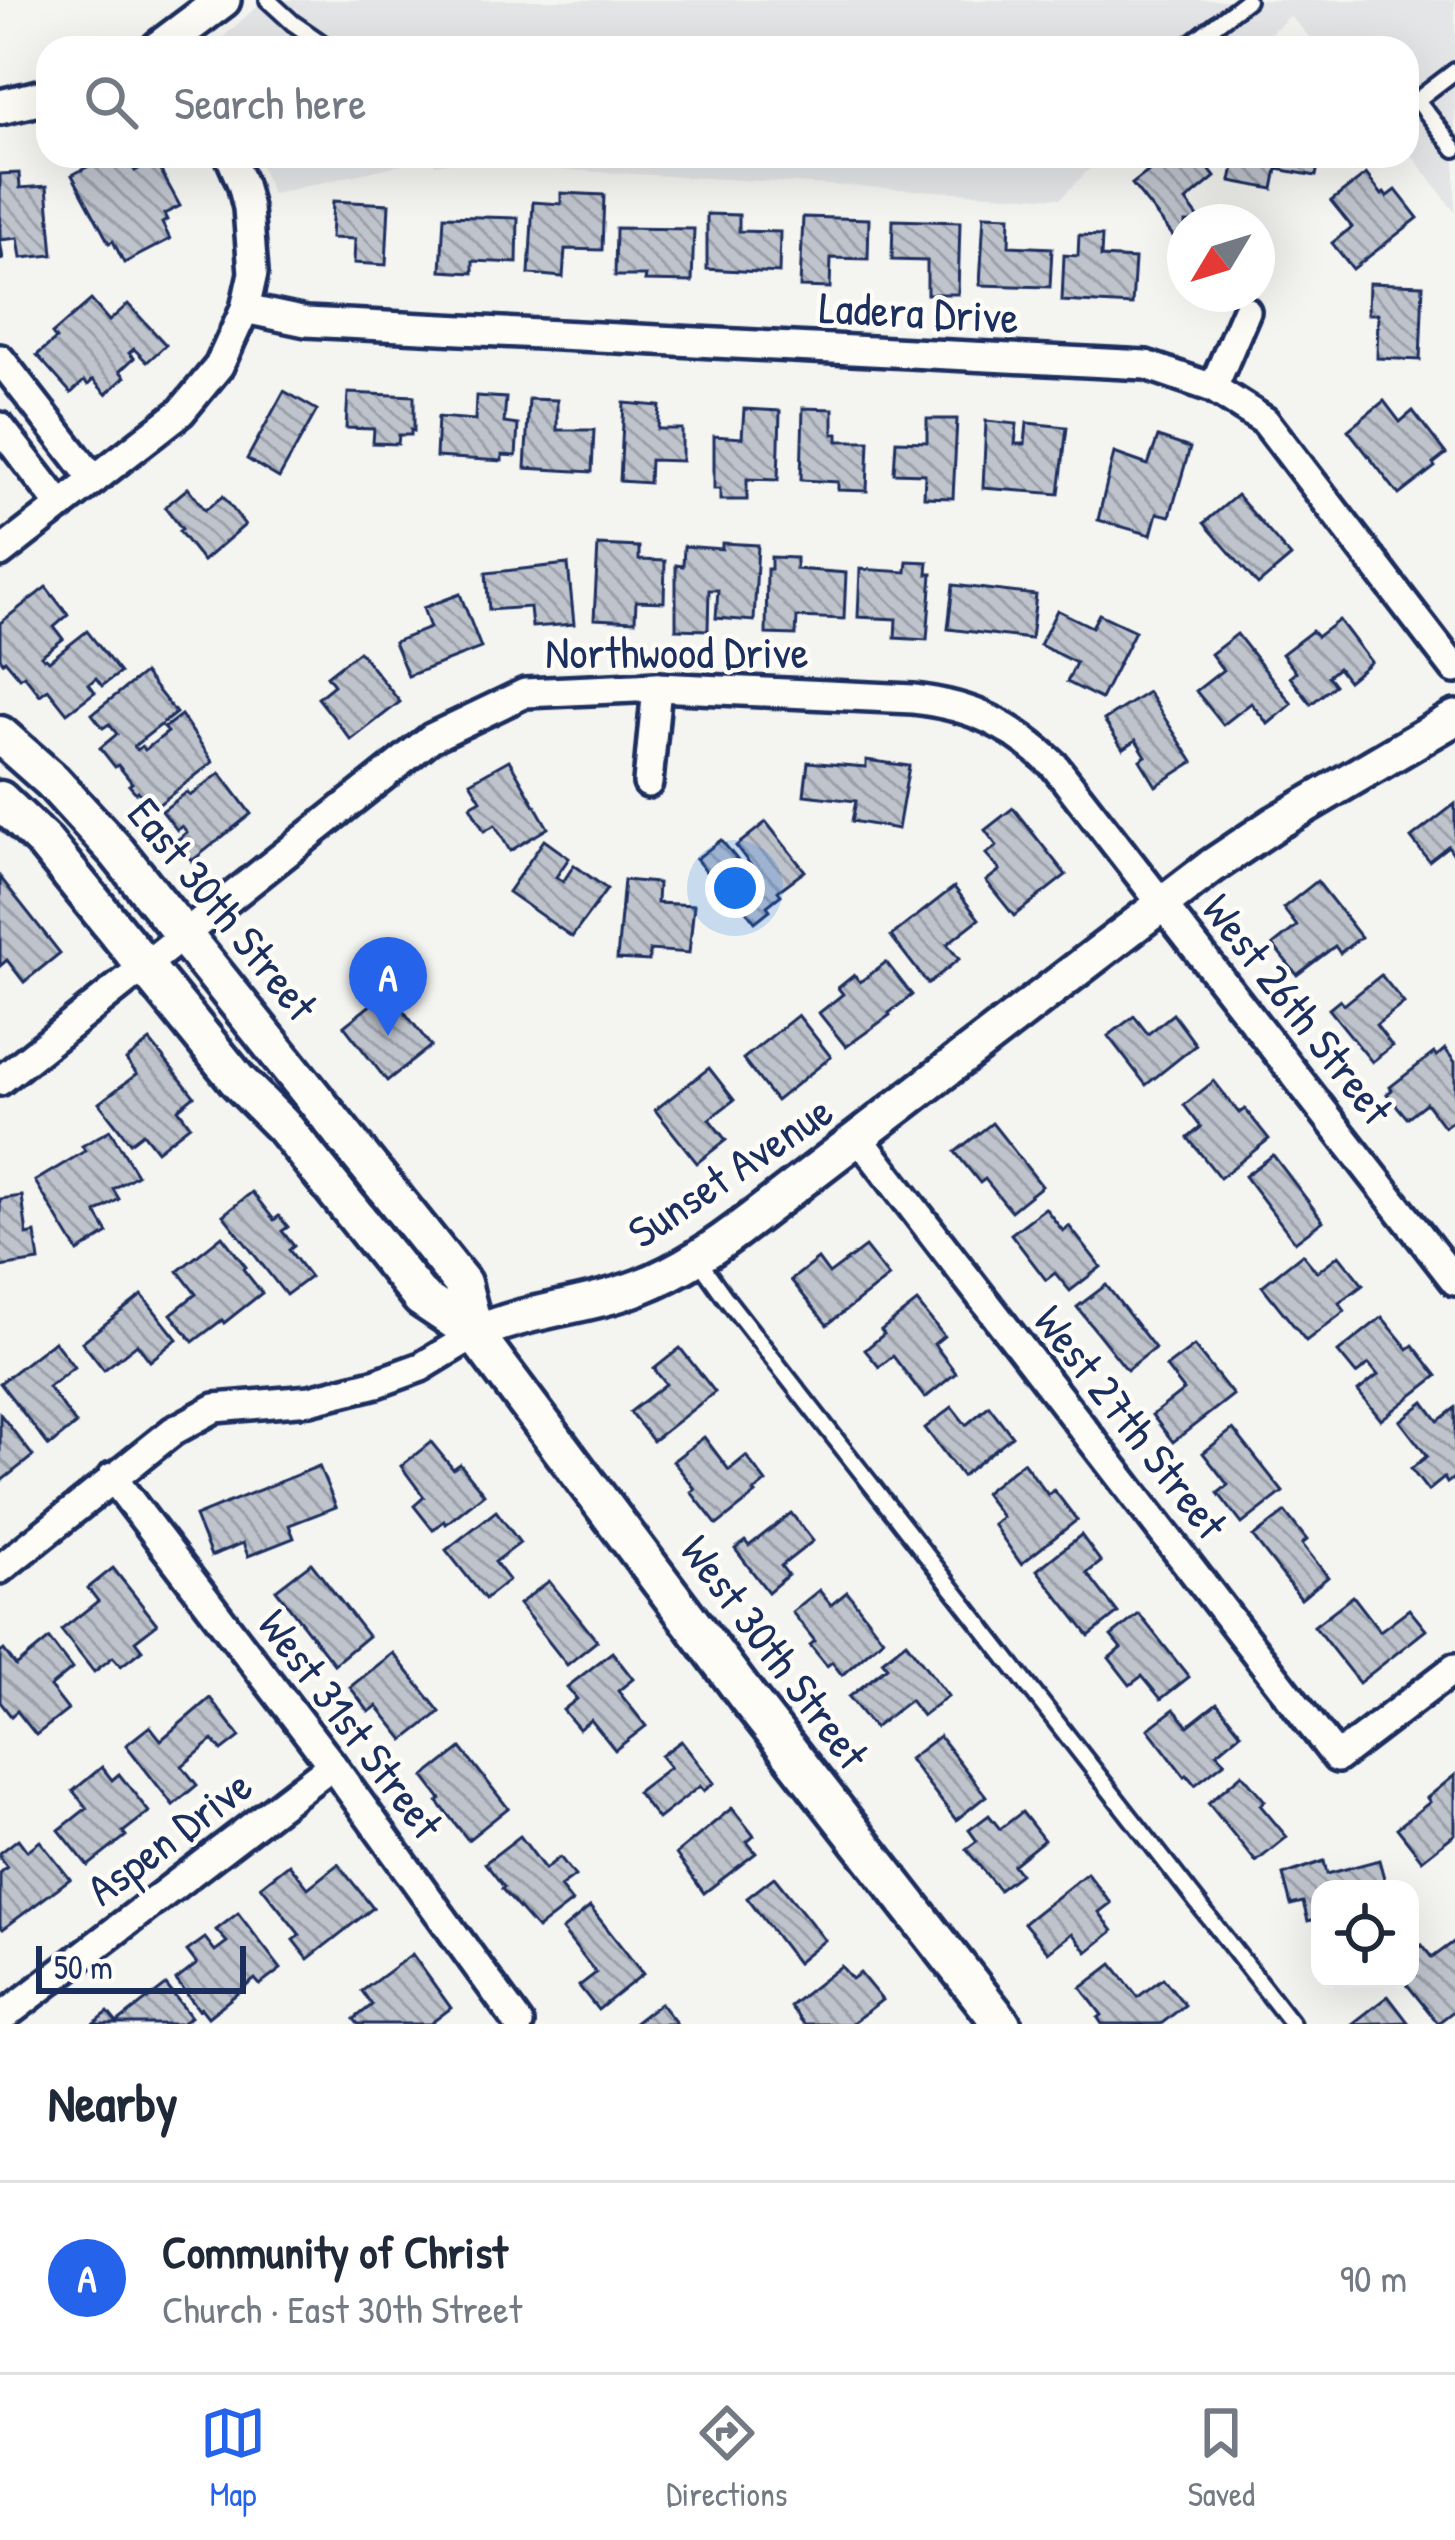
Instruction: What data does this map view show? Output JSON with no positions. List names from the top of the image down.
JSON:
{
  "streets": {
    "main road": ["East 30th Street", "West 30th Street"],
    "street": [
      "Ladera Drive",
      "Northwood Drive",
      "West 26th Street",
      "Sunset Avenue",
      "West 27th Street",
      "West 31st Street",
      "Aspen Drive"
    ]
  },
  "crossings": [
    ["Northwood Drive", "East 30th Street"],
    ["Northwood Drive", "West 26th Street"],
    ["Northwood Drive", "Sunset Avenue"],
    ["East 30th Street", "Sunset Avenue"],
    ["East 30th Street", "West 30th Street"],
    ["West 26th Street", "Sunset Avenue"],
    ["Sunset Avenue", "West 27th Street"],
    ["Sunset Avenue", "West 30th Street"],
    ["Sunset Avenue", "West 31st Street"],
    ["West 31st Street", "Aspen Drive"]
  ],
  "scale_bar": "50 m",
  "north": "bottom left",
  "page": {
    "search": "Search here",
    "pins": "A",
    "scale": "50 m",
    "heading": "Nearby",
    "list": [
      {
        "mark": "A",
        "name": "Community of Christ",
        "note": "Church · East 30th Street",
        "value": "90 m"
      }
    ],
    "nav": ["Map", "Directions", "Saved"]
  }
}
